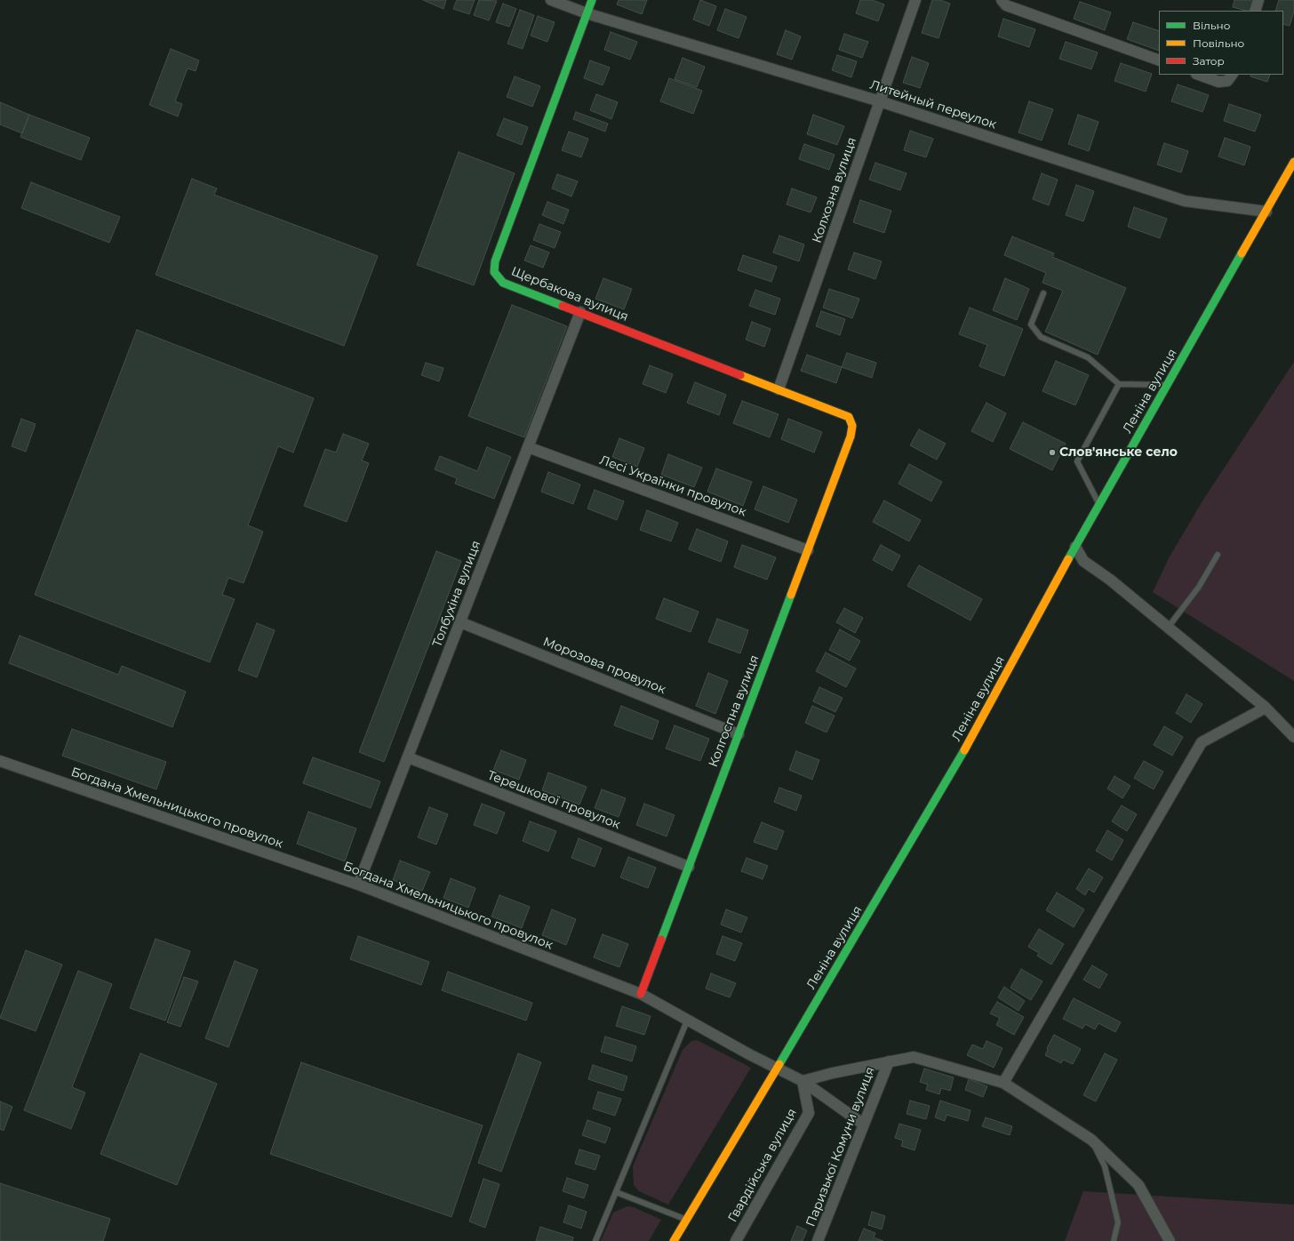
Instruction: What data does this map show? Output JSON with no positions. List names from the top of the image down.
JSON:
{
  "streets": {
    "street": [
      "Литейный переулок",
      "Колхозна вулиця",
      "Щербакова вулиця",
      "Леніна вулиця",
      "Лесі Українки провулок",
      "Толбухіна вулиця",
      "Морозова провулок",
      "Колгоспна вулиця",
      "Терешкової провулок",
      "Богдана Хмельницького провулок",
      "Паризької Комуни вулиця",
      "Гвардійська вулиця"
    ]
  },
  "crossings": [
    ["Литейный переулок", "Колхозна вулиця"],
    ["Литейный переулок", "Щербакова вулиця"],
    ["Литейный переулок", "Леніна вулиця"],
    ["Колхозна вулиця", "Щербакова вулиця"],
    ["Щербакова вулиця", "Толбухіна вулиця"],
    ["Щербакова вулиця", "Колгоспна вулиця"],
    ["Леніна вулиця", "Богдана Хмельницького провулок"],
    ["Лесі Українки провулок", "Толбухіна вулиця"],
    ["Лесі Українки провулок", "Колгоспна вулиця"],
    ["Толбухіна вулиця", "Морозова провулок"],
    ["Толбухіна вулиця", "Терешкової провулок"],
    ["Толбухіна вулиця", "Богдана Хмельницького провулок"],
    ["Морозова провулок", "Колгоспна вулиця"],
    ["Колгоспна вулиця", "Терешкової провулок"],
    ["Колгоспна вулиця", "Богдана Хмельницького провулок"],
    ["Богдана Хмельницького провулок", "Паризької Комуни вулиця"],
    ["Богдана Хмельницького провулок", "Гвардійська вулиця"]
  ],
  "places": ["Слов'янське село"],
  "legend": ["Вільно", "Повільно", "Затор"]
}
